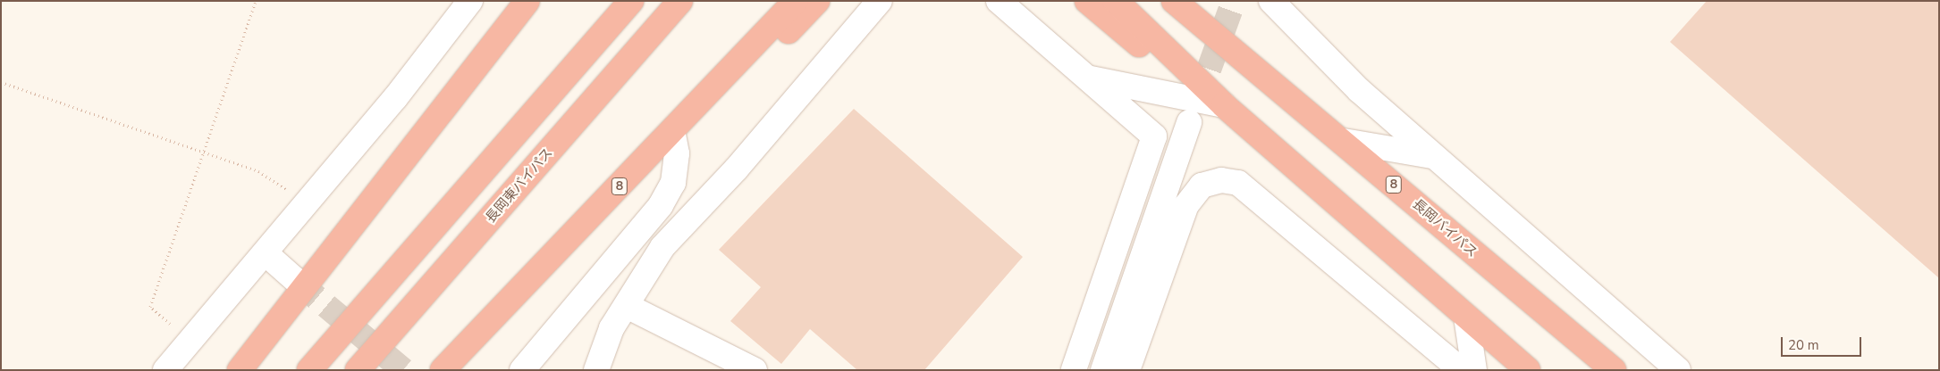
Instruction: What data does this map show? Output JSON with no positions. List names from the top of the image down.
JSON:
{
  "streets": {
    "highway": ["8", "長岡東バイパス", "長岡バイパス"]
  },
  "scale_bar": "20 m"
}
